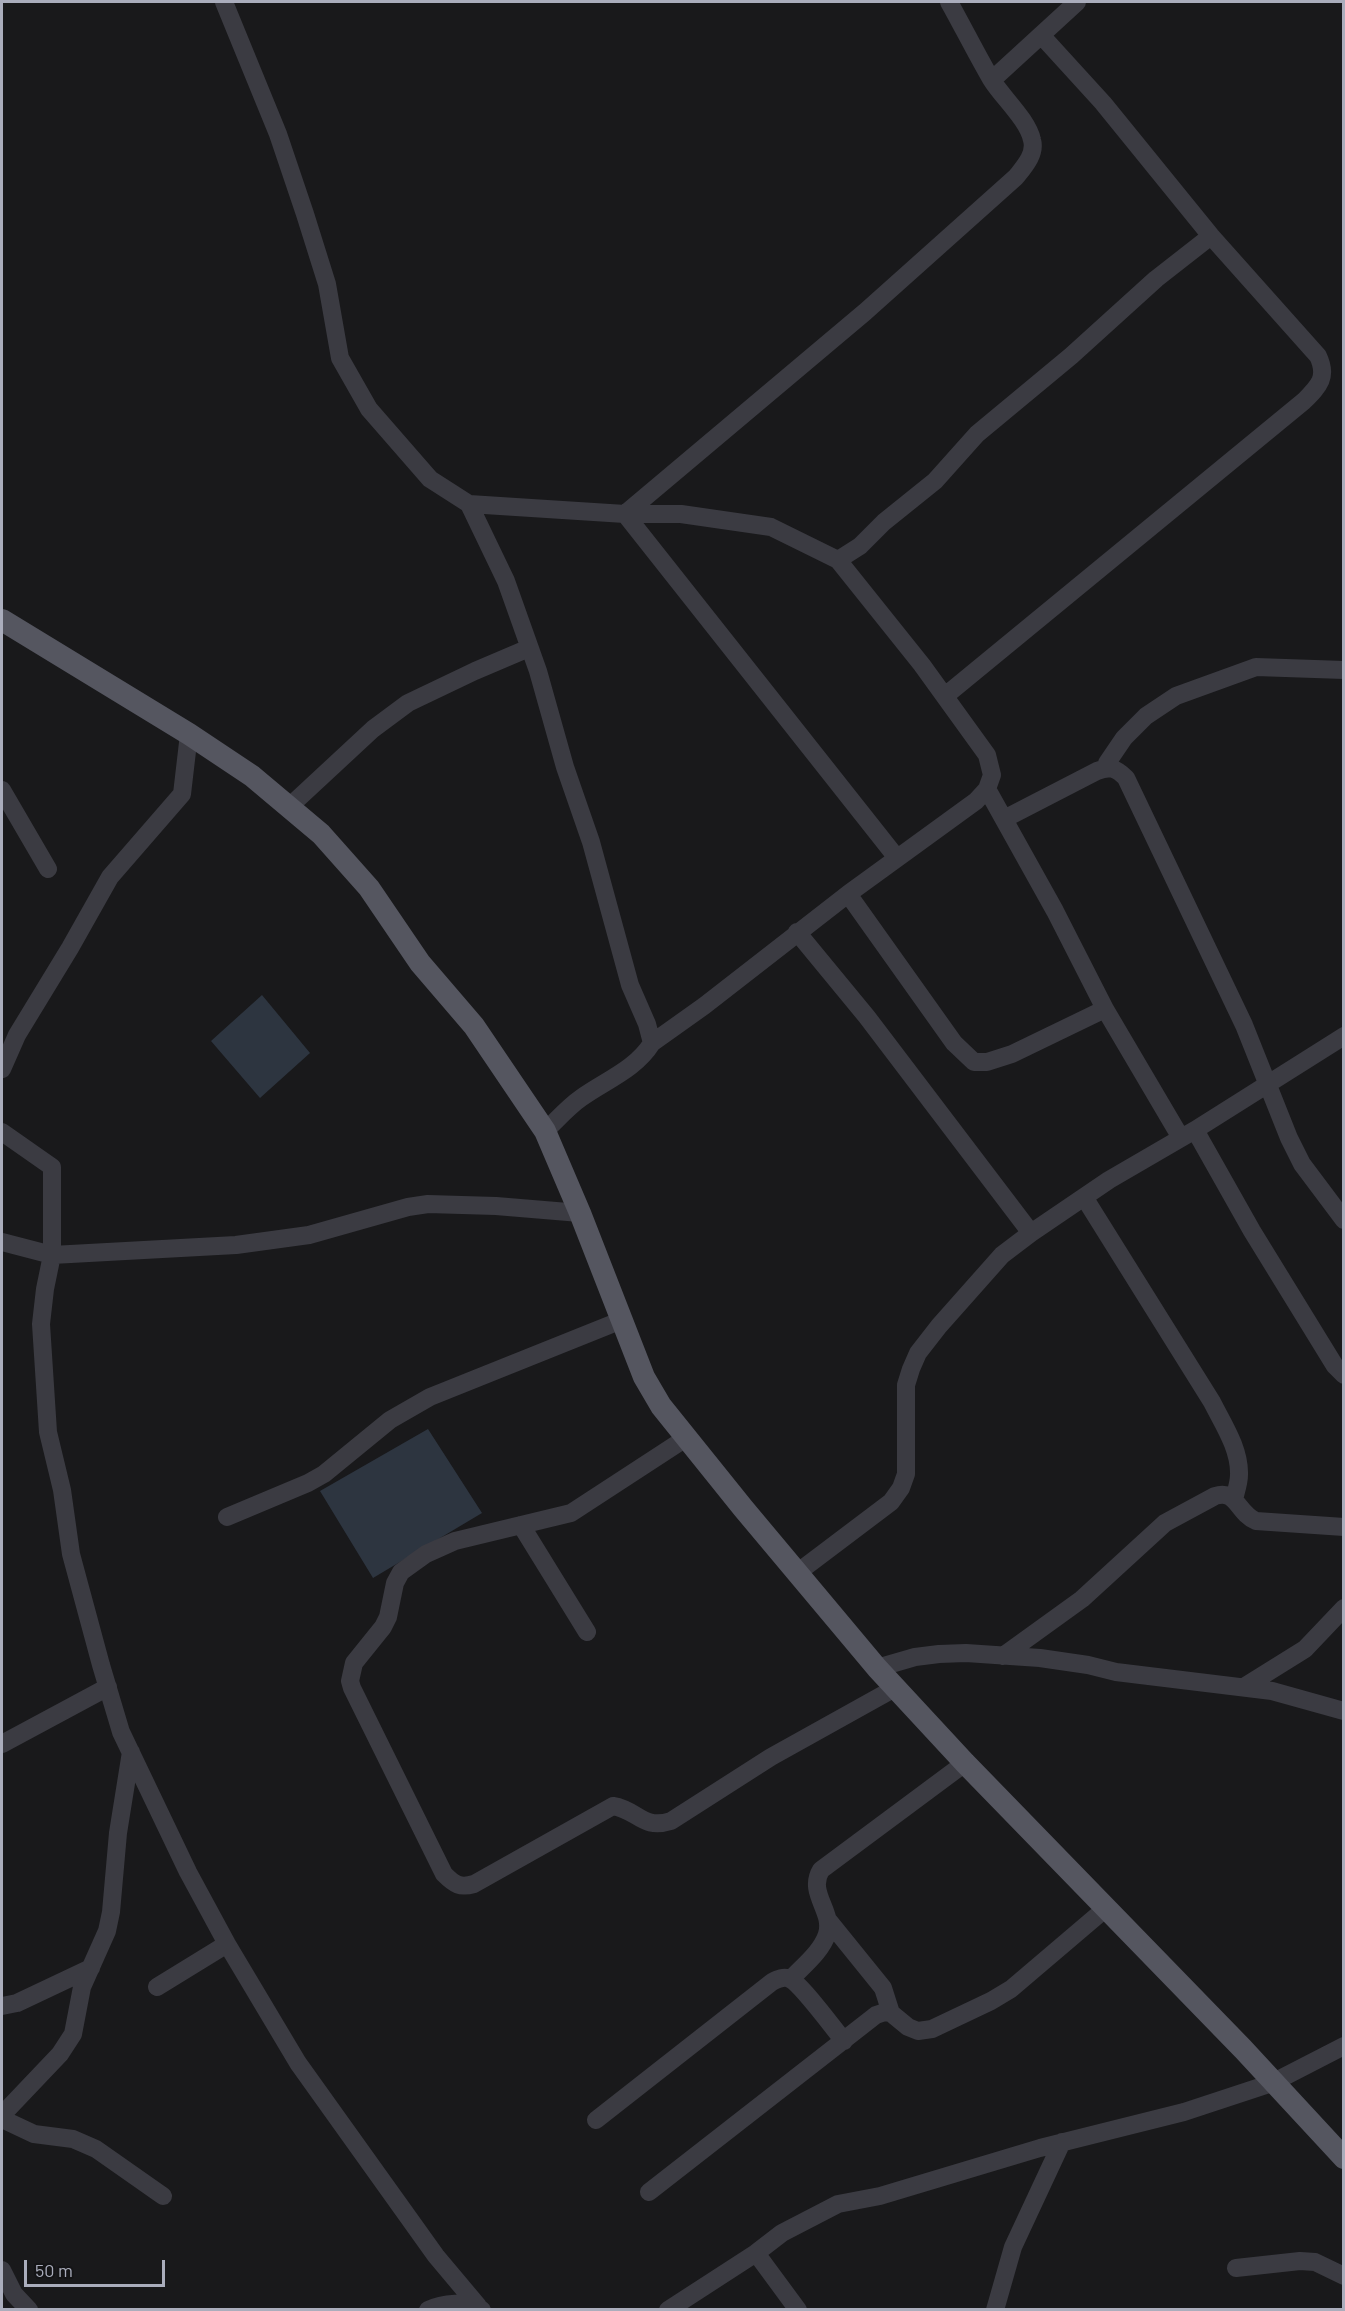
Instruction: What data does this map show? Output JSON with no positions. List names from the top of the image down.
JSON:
{
  "scale_bar": "50 m"
}
